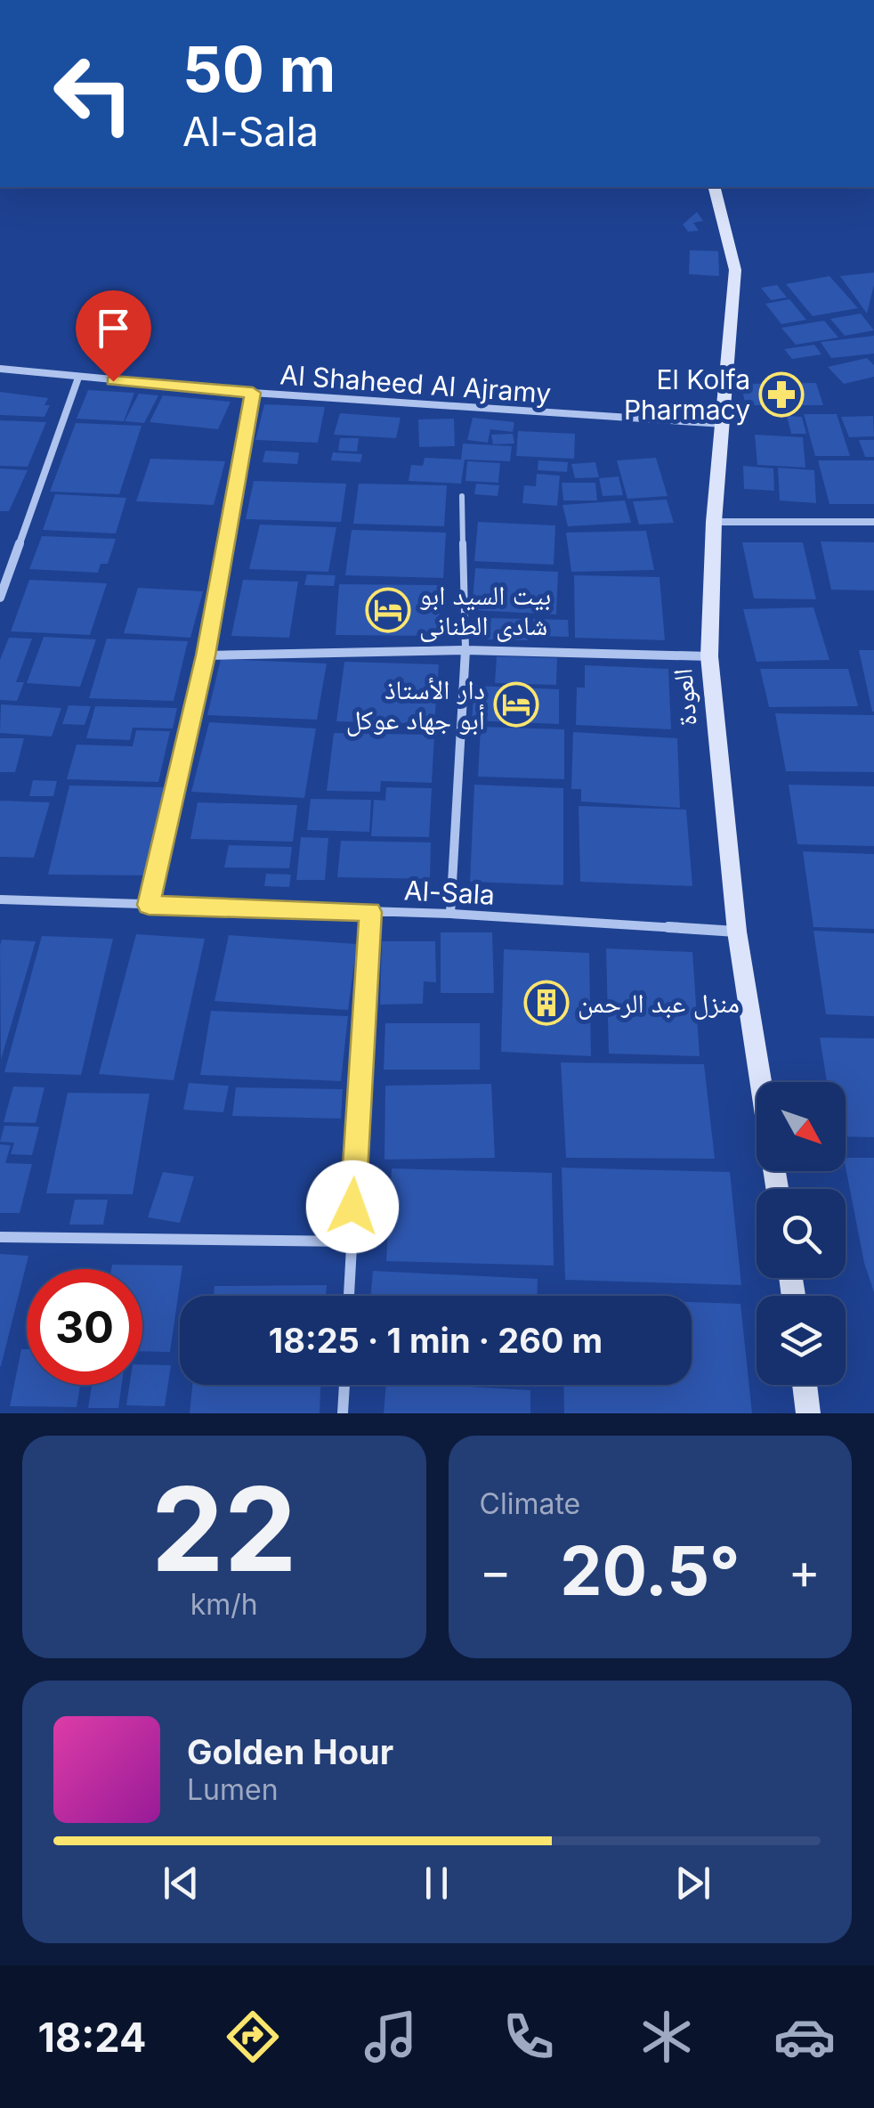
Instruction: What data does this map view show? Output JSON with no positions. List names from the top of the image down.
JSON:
{
  "streets": {
    "main road": ["العودة"],
    "street": ["Al Shaheed Al Ajramy", "Al-Sala"]
  },
  "crossings": [
    ["Al Shaheed Al Ajramy", "العودة"],
    ["العودة", "Al-Sala"]
  ],
  "places": {
    "pharmacy": ["El Kolfa Pharmacy"],
    "hotel": ["بيت السيد ابو شادى الطنانى", "دار الأستاذ أبو جهاد عوكل"],
    "building": ["منزل عبد الرحمن"]
  },
  "north": "bottom right",
  "page": {
    "turn": ["50 m", "Al-Sala"],
    "limit": "30",
    "trip": "18:25 · 1 min · 260 m",
    "tile": [
      ["22", "km/h"],
      "Climate"
    ],
    "heat": ["−", "20.5°", "+"],
    "song": ["Golden Hour", "Lumen"],
    "tabs": "18:24"
  }
}
